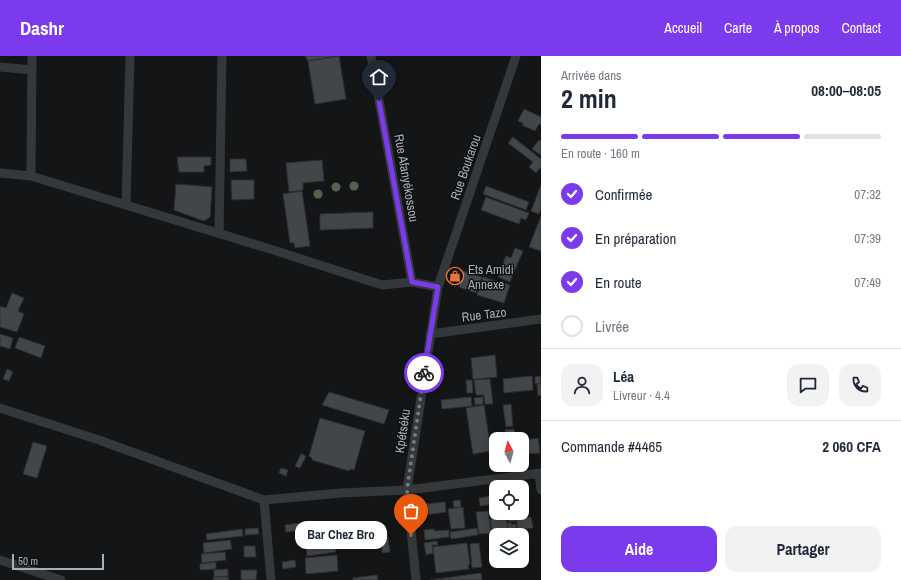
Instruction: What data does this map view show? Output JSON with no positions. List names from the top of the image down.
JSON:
{
  "streets": {
    "street": [
      "Rue Boukarou",
      "Rue Afanyékossou",
      "Rue Tazo",
      "Kpétséku"
    ]
  },
  "crossings": [
    ["Rue Boukarou", "Kpétséku"],
    ["Rue Tazo", "Kpétséku"]
  ],
  "places": {
    "shop": ["Ets Amidi Annexe"],
    "other": ["Bar Chez Bro"]
  },
  "scale_bar": "50 m",
  "north": "top",
  "page": {
    "header": "Dashr",
    "nav": [
      "Accueil",
      "Carte",
      "À propos",
      "Contact"
    ],
    "heading": ["2 min", "Arrivée dans", "08:00–08:05"],
    "panel": [
      "Léa",
      "Livreur · 4.4",
      "Commande #4465",
      "2 060 CFA"
    ],
    "bar": "En route · 160 m",
    "list": [
      ["Confirmée", "07:32"],
      ["En préparation", "07:39"],
      ["En route", "07:49"],
      "Livrée"
    ],
    "buttons": ["Aide", "Partager"],
    "bubble": "Bar Chez Bro",
    "scale": "50 m"
  }
}
